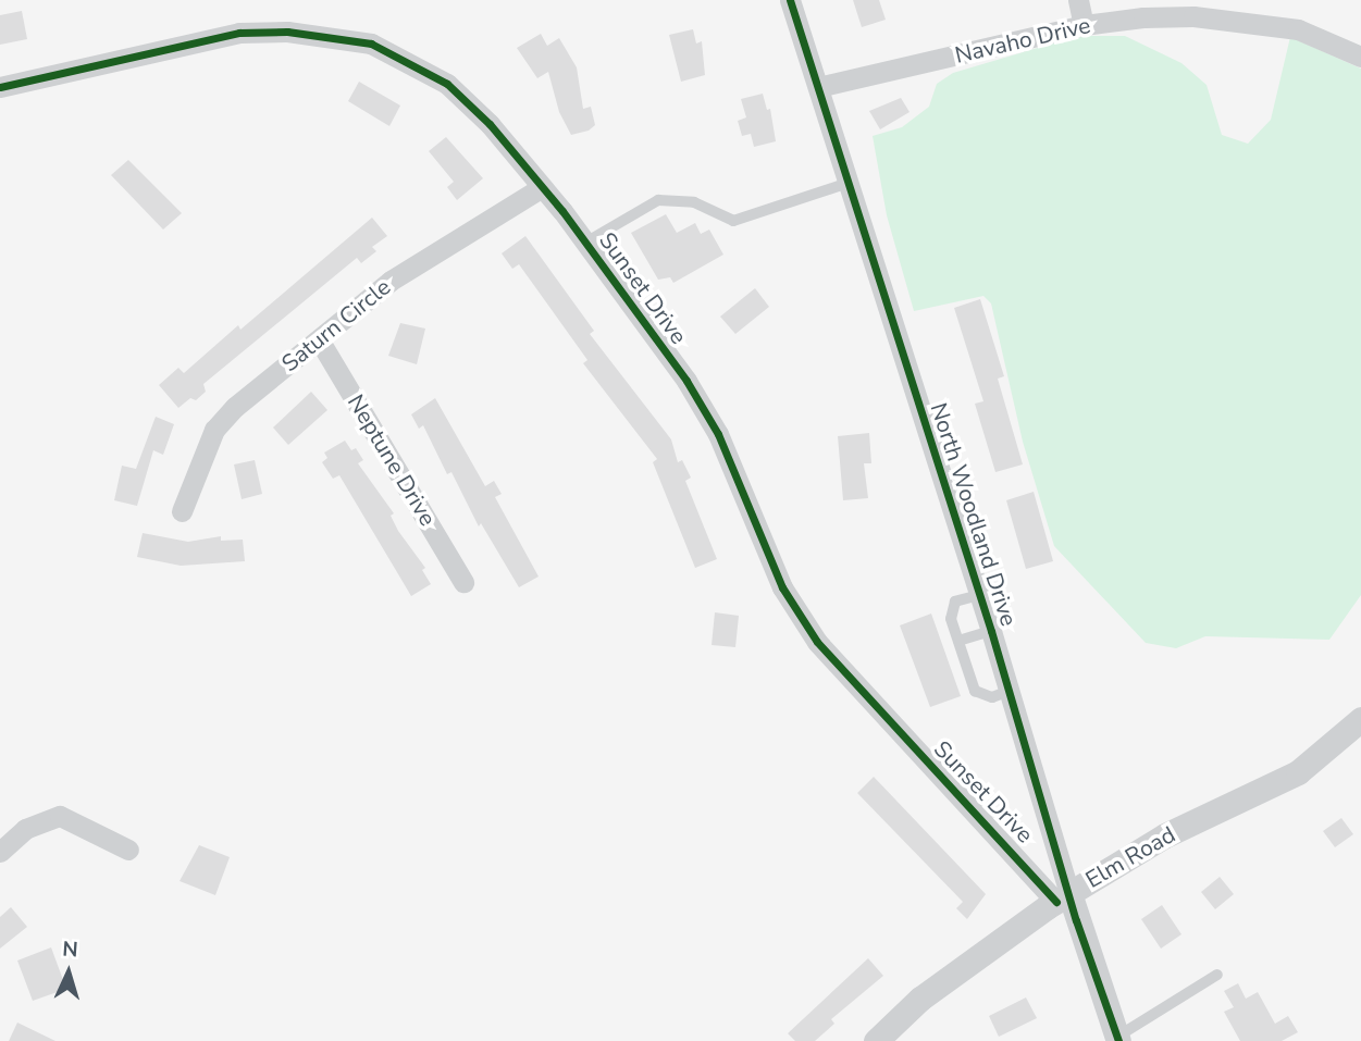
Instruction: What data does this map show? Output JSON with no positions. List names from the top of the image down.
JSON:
{
  "streets": {
    "street": [
      "Navaho Drive",
      "Sunset Drive",
      "Saturn Circle",
      "Neptune Drive",
      "North Woodland Drive",
      "Elm Road"
    ]
  },
  "crossings": [
    ["Navaho Drive", "North Woodland Drive"],
    ["Sunset Drive", "Saturn Circle"],
    ["Sunset Drive", "North Woodland Drive"],
    ["Sunset Drive", "Elm Road"],
    ["Saturn Circle", "Neptune Drive"],
    ["North Woodland Drive", "Elm Road"]
  ],
  "north": "top"
}
